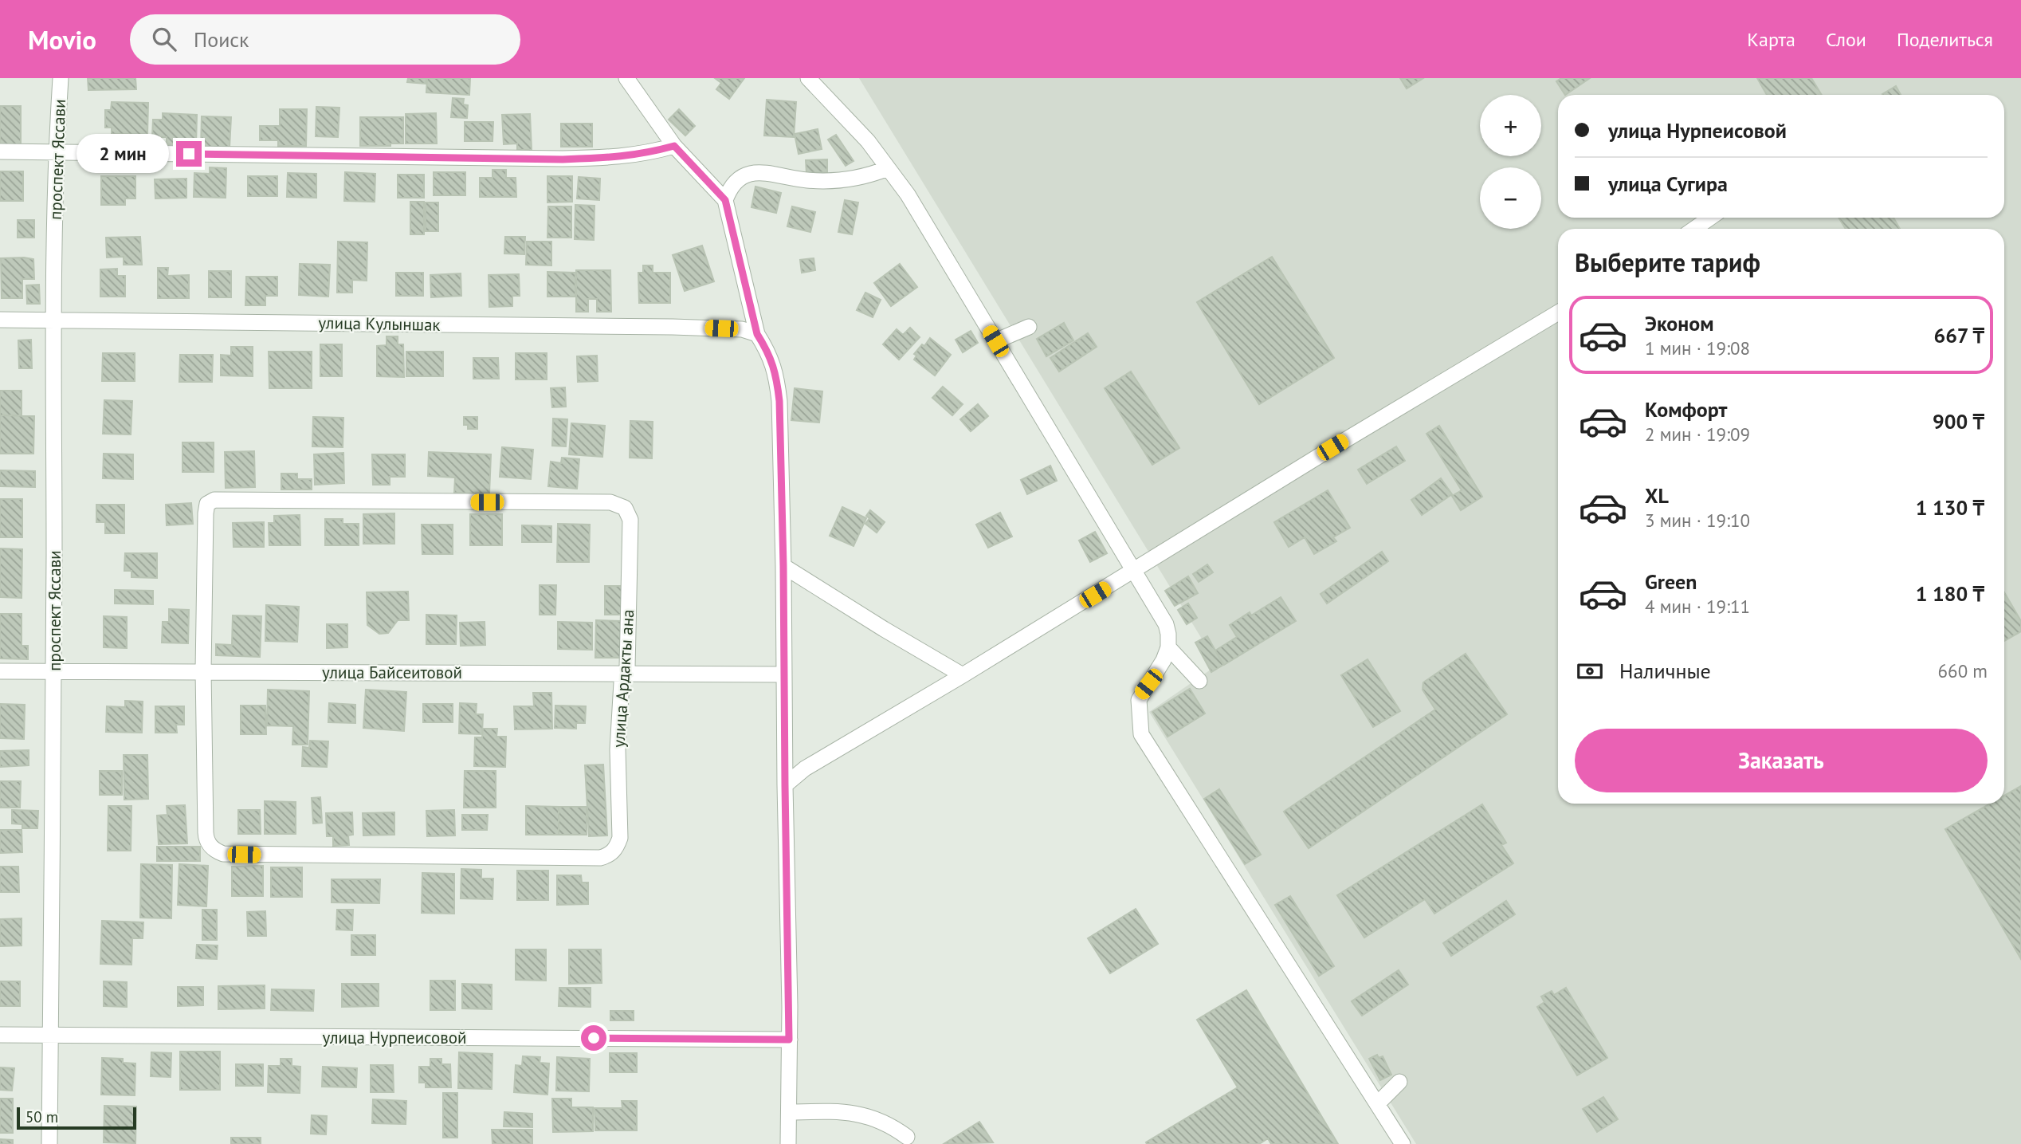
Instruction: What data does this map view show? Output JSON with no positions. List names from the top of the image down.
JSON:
{
  "streets": {
    "street": [
      "проспект Яссави",
      "улица Кулыншак",
      "улица Байсеитовой",
      "улица Ардакты ана",
      "улица Нурпеисовой"
    ]
  },
  "crossings": [
    ["проспект Яссави", "улица Кулыншак"],
    ["проспект Яссави", "улица Байсеитовой"],
    ["проспект Яссави", "улица Нурпеисовой"],
    ["улица Байсеитовой", "улица Ардакты ана"]
  ],
  "scale_bar": "50 m",
  "page": {
    "header": "Movio",
    "search": "Поиск",
    "nav": ["Карта", "Слои", "Поделиться"],
    "map_buttons": ["+", "−"],
    "banner": ["улица Нурпеисовой", "улица Сугира"],
    "bubble": "2 мин",
    "heading": "Выберите тариф",
    "list": [
      {
        "name": "Эконом",
        "note": "1 мин · 19:08",
        "value": "667 ₸"
      },
      {
        "name": "Комфорт",
        "note": "2 мин · 19:09",
        "value": "900 ₸"
      },
      {
        "name": "XL",
        "note": "3 мин · 19:10",
        "value": "1 130 ₸"
      },
      {
        "name": "Green",
        "note": "4 мин · 19:11",
        "value": "1 180 ₸"
      }
    ],
    "pay": ["Наличные", "660 m"],
    "buttons": "Заказать",
    "scale": "50 m"
  }
}
